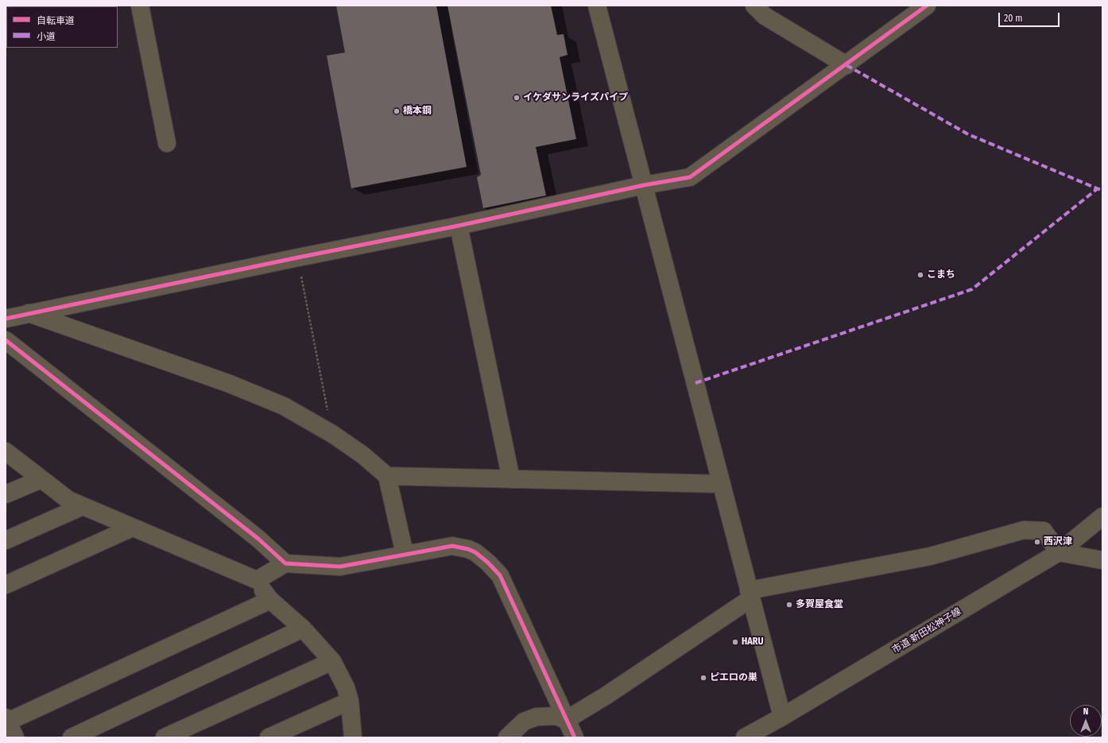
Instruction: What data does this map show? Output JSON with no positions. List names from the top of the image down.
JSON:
{
  "streets": {
    "street": ["市道 新田松神子線"]
  },
  "places": [
    "イケダサンライズパイプ",
    "橋本鋼",
    "こまち",
    "西沢津",
    "多賀屋食堂",
    "HARU",
    "ピエロの巣"
  ],
  "legend": ["自転車道", "小道"],
  "scale_bar": "20 m",
  "north": "top"
}
